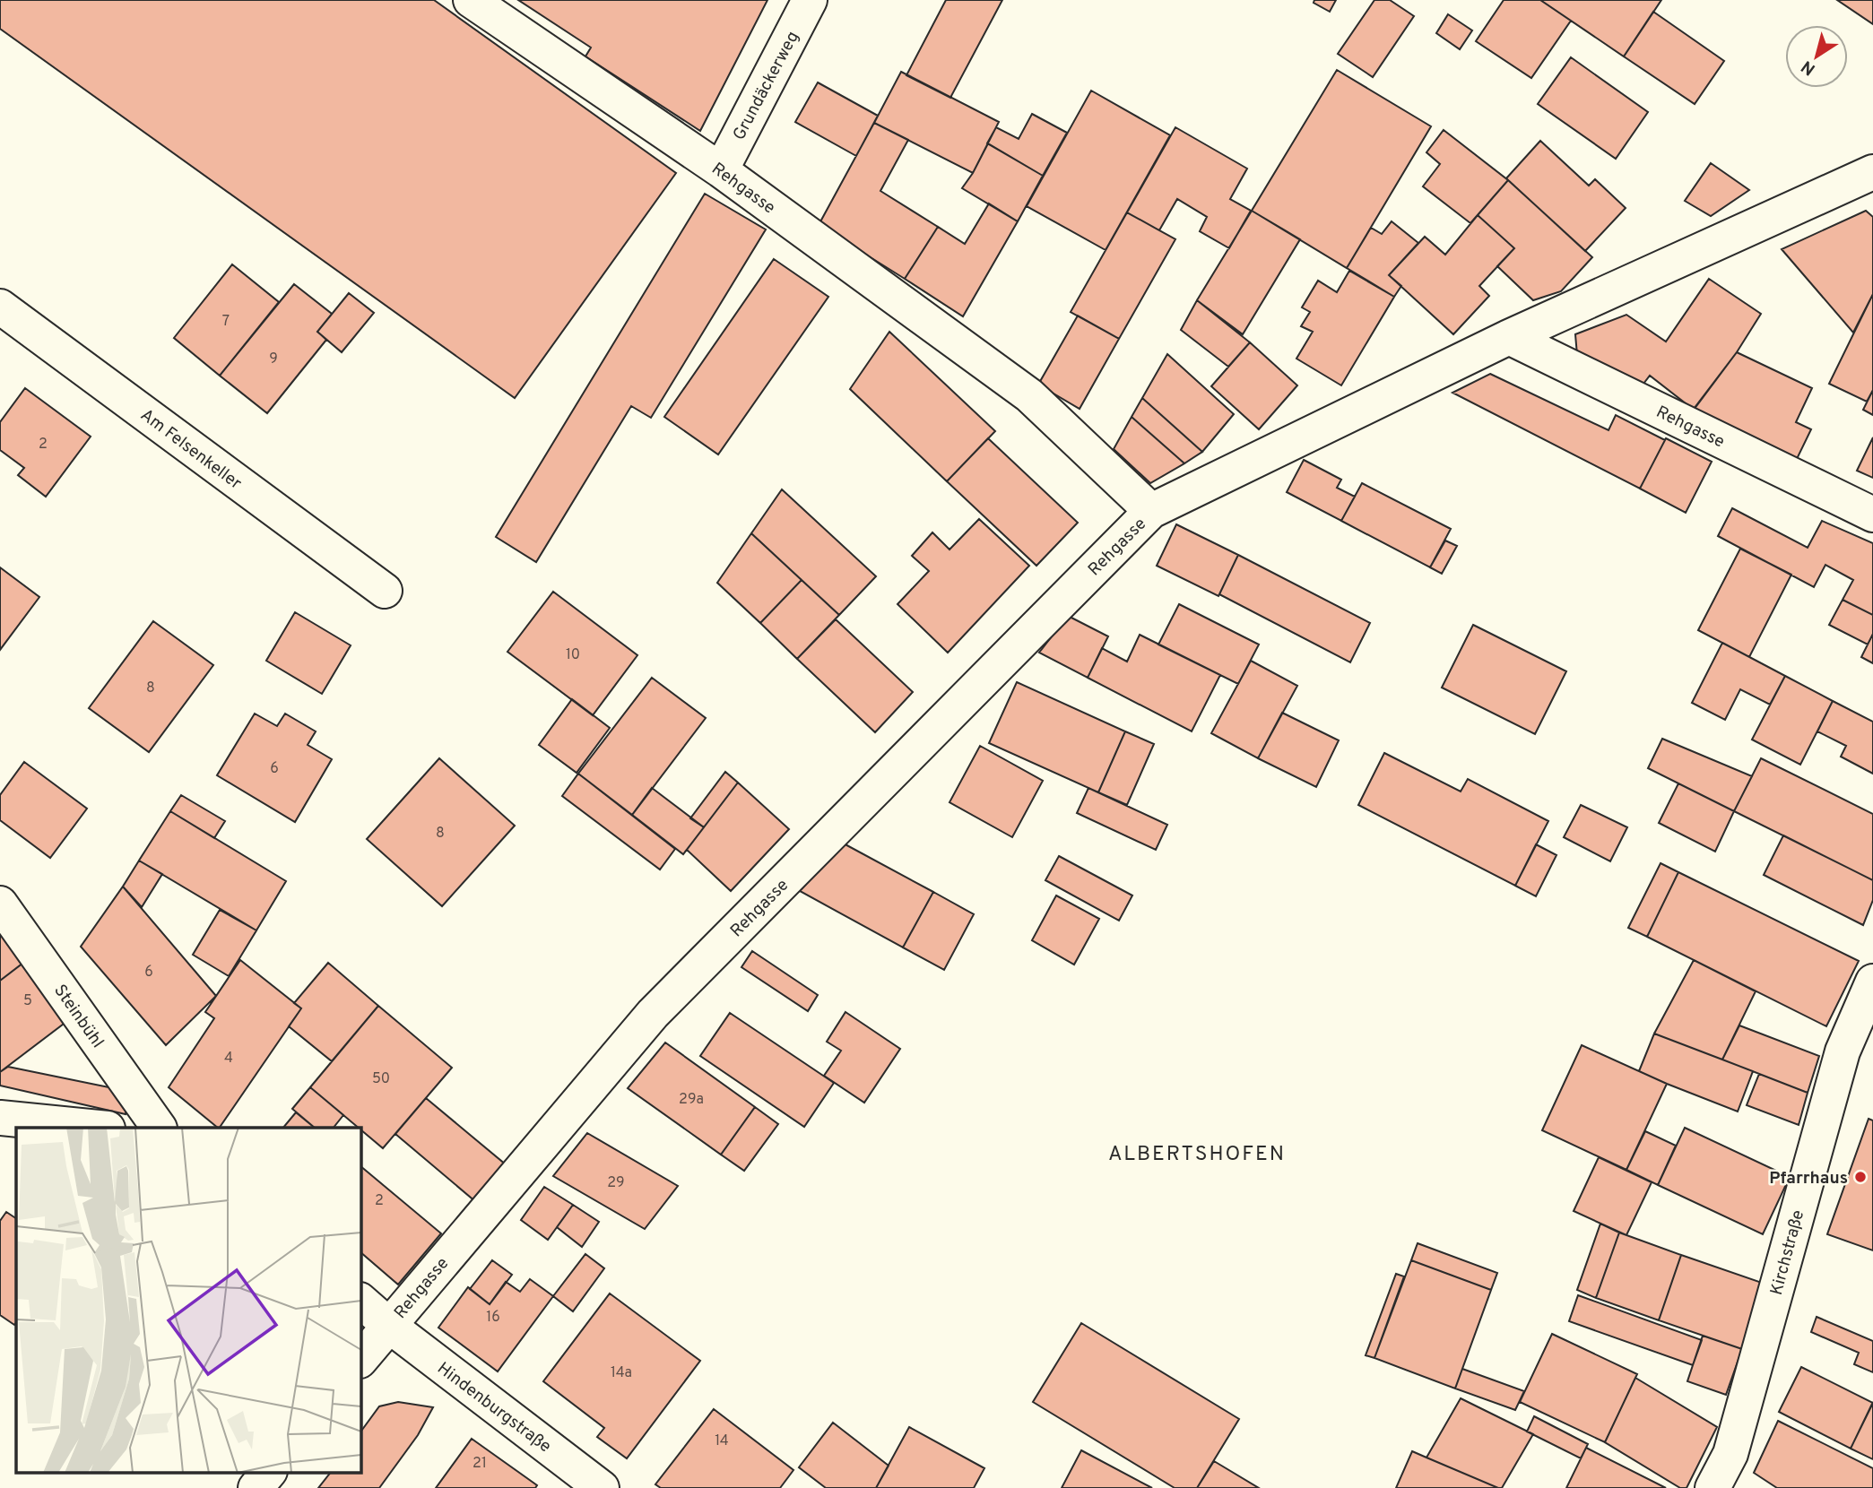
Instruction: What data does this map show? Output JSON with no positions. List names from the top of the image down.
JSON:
{
  "streets": {
    "street": [
      "Grundäckerweg",
      "Rehgasse",
      "Am Felsenkeller",
      "Steinbühl",
      "Kirchstraße",
      "Hindenburgstraße"
    ]
  },
  "crossings": [
    ["Grundäckerweg", "Rehgasse"],
    ["Rehgasse", "Hindenburgstraße"]
  ],
  "districts": ["ALBERTSHOFEN"],
  "places": ["Pfarrhaus"],
  "house_numbers": [
    "7",
    "9",
    "2",
    "10",
    "8",
    "6",
    "8",
    "6",
    "5",
    "4",
    "50",
    "29a",
    "29",
    "2",
    "16",
    "14a",
    "14",
    "21"
  ],
  "north": "bottom left"
}
